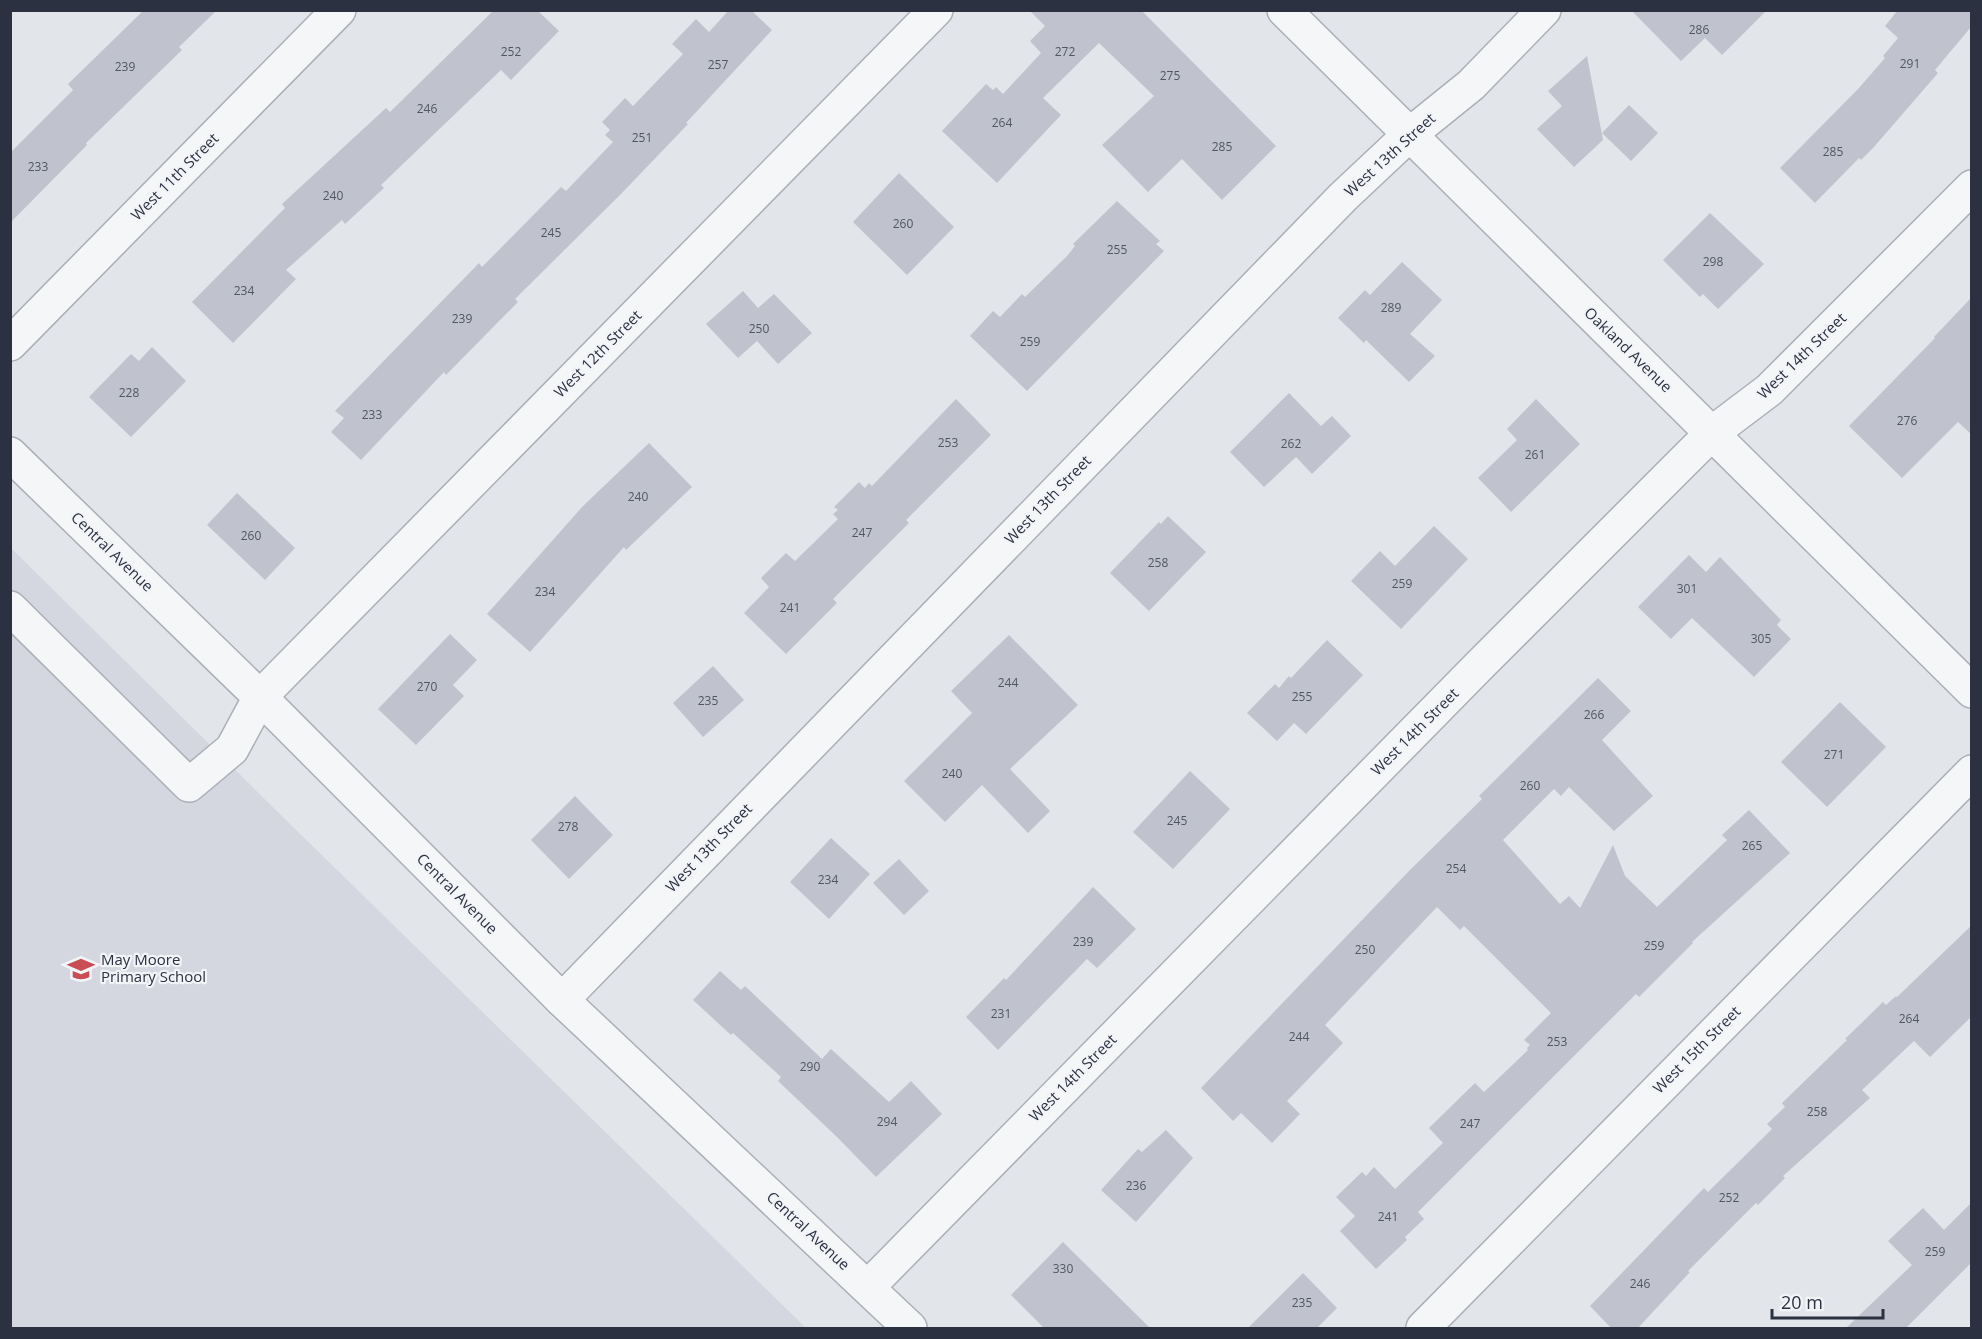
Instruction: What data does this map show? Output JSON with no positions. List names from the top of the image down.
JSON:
{
  "streets": {
    "street": [
      "West 13th Street",
      "West 11th Street",
      "Oakland Avenue",
      "West 12th Street",
      "West 14th Street",
      "Central Avenue",
      "West 15th Street"
    ]
  },
  "crossings": [
    ["West 13th Street", "Oakland Avenue"],
    ["West 13th Street", "Central Avenue"],
    ["Oakland Avenue", "West 14th Street"],
    ["West 12th Street", "Central Avenue"],
    ["West 14th Street", "Central Avenue"]
  ],
  "places": {
    "school or university": ["May Moore Primary School"]
  },
  "house_numbers": [
    "286",
    "252",
    "272",
    "291",
    "257",
    "239",
    "275",
    "246",
    "264",
    "251",
    "285",
    "285",
    "233",
    "240",
    "260",
    "245",
    "255",
    "298",
    "234",
    "289",
    "239",
    "250",
    "259",
    "228",
    "233",
    "276",
    "253",
    "262",
    "261",
    "240",
    "247",
    "260",
    "258",
    "259",
    "301",
    "234",
    "241",
    "305",
    "244",
    "270",
    "255",
    "235",
    "266",
    "271",
    "240",
    "260",
    "245",
    "278",
    "265",
    "254",
    "234",
    "239",
    "259",
    "250",
    "231",
    "264",
    "244",
    "253",
    "290",
    "258",
    "294",
    "247",
    "236",
    "252",
    "241",
    "259",
    "330",
    "246",
    "235"
  ],
  "scale_bar": "20 m"
}
